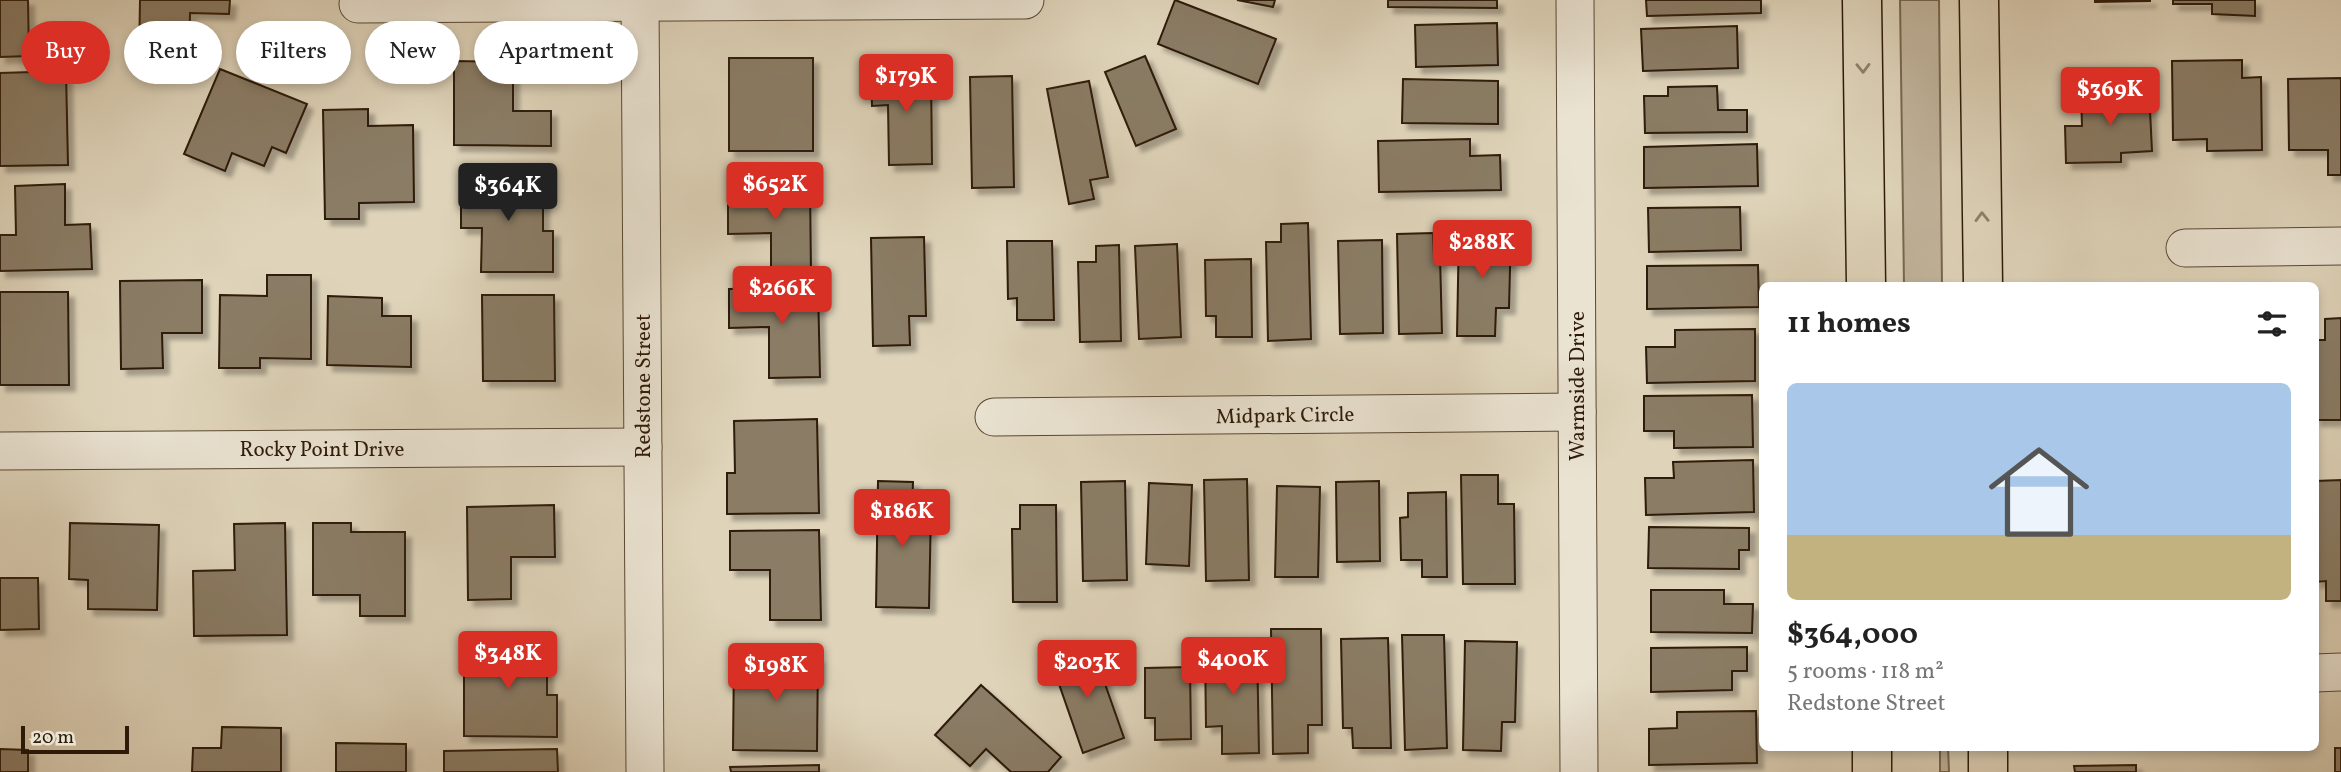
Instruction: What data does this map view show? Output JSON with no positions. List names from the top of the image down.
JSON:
{
  "streets": {
    "street": [
      "Redstone Street",
      "Warmside Drive",
      "Midpark Circle",
      "Rocky Point Drive"
    ]
  },
  "crossings": [
    ["Redstone Street", "Rocky Point Drive"],
    ["Warmside Drive", "Midpark Circle"]
  ],
  "scale_bar": "20 m",
  "page": {
    "chip": [
      "Buy",
      "Rent",
      "Filters",
      "New",
      "Apartment"
    ],
    "price": [
      "$179K",
      "$369K",
      "$652K",
      "$364K",
      "$288K",
      "$266K",
      "$186K",
      "$348K",
      "$400K",
      "$203K",
      "$198K"
    ],
    "heading": "11 homes",
    "list": [
      {
        "name": "$364,000",
        "note": "5 rooms · 118 m² · Redstone Street"
      }
    ],
    "scale": "20 m"
  }
}
